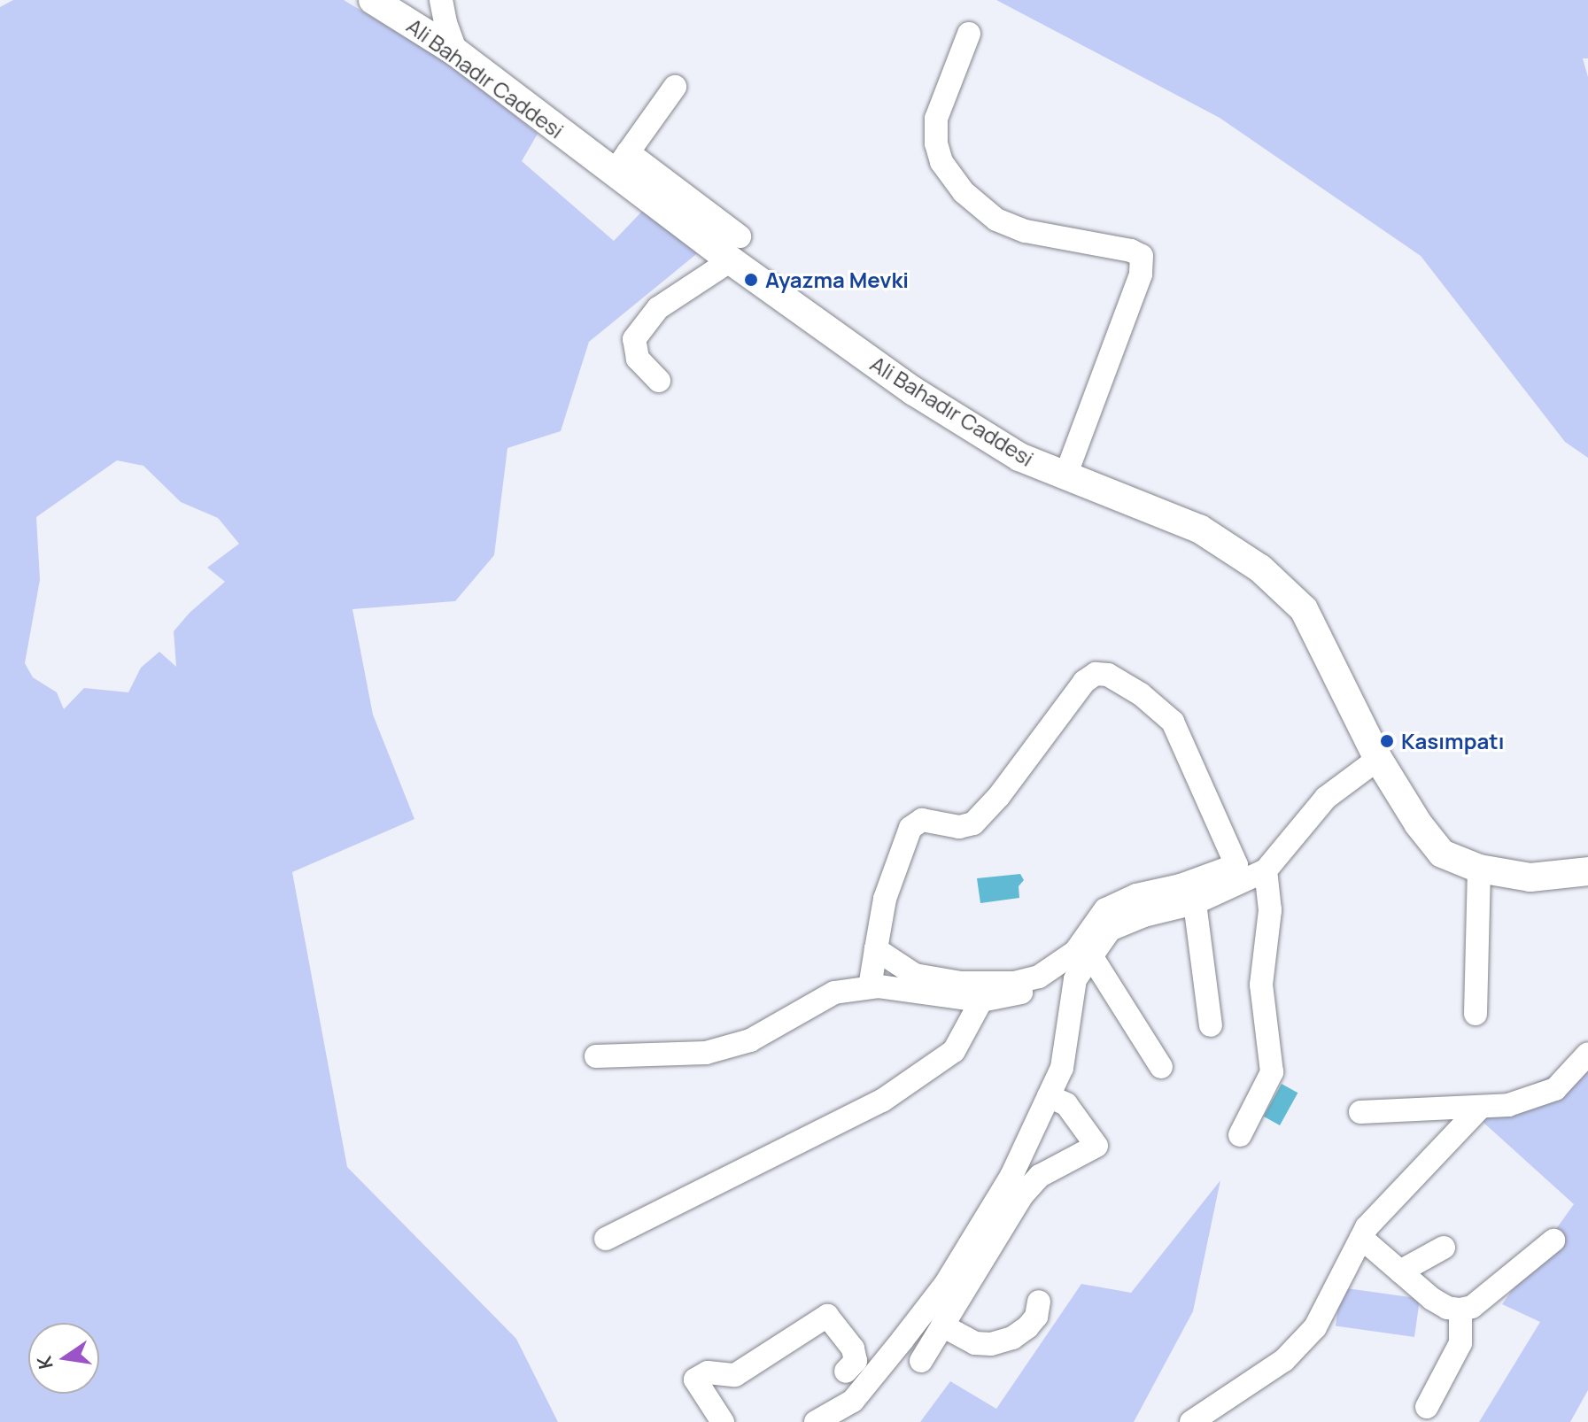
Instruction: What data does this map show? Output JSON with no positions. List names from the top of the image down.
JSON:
{
  "streets": {
    "main road": ["Ali Bahadır Caddesi"]
  },
  "places": ["Ayazma Mevki", "Kasımpatı"],
  "north": "left"
}
